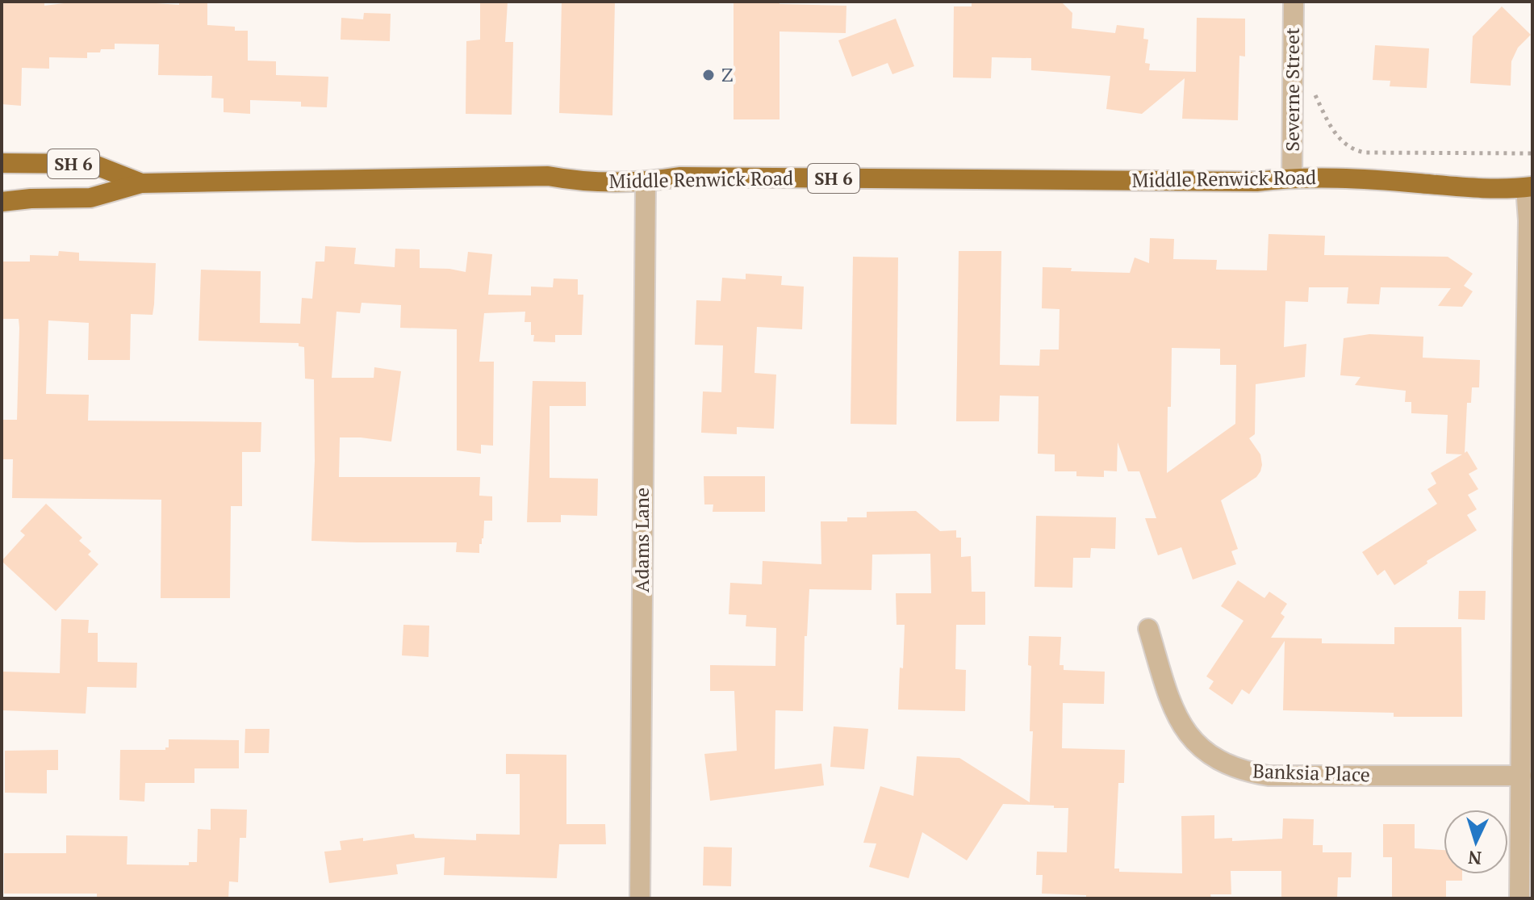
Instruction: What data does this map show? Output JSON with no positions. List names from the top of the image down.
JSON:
{
  "streets": {
    "highway": ["SH 6", "Middle Renwick Road"],
    "street": ["Severne Street", "Adams Lane", "Banksia Place"]
  },
  "crossings": [
    ["Severne Street", "Middle Renwick Road"],
    ["Middle Renwick Road", "Adams Lane"]
  ],
  "places": ["Z"],
  "north": "bottom"
}
